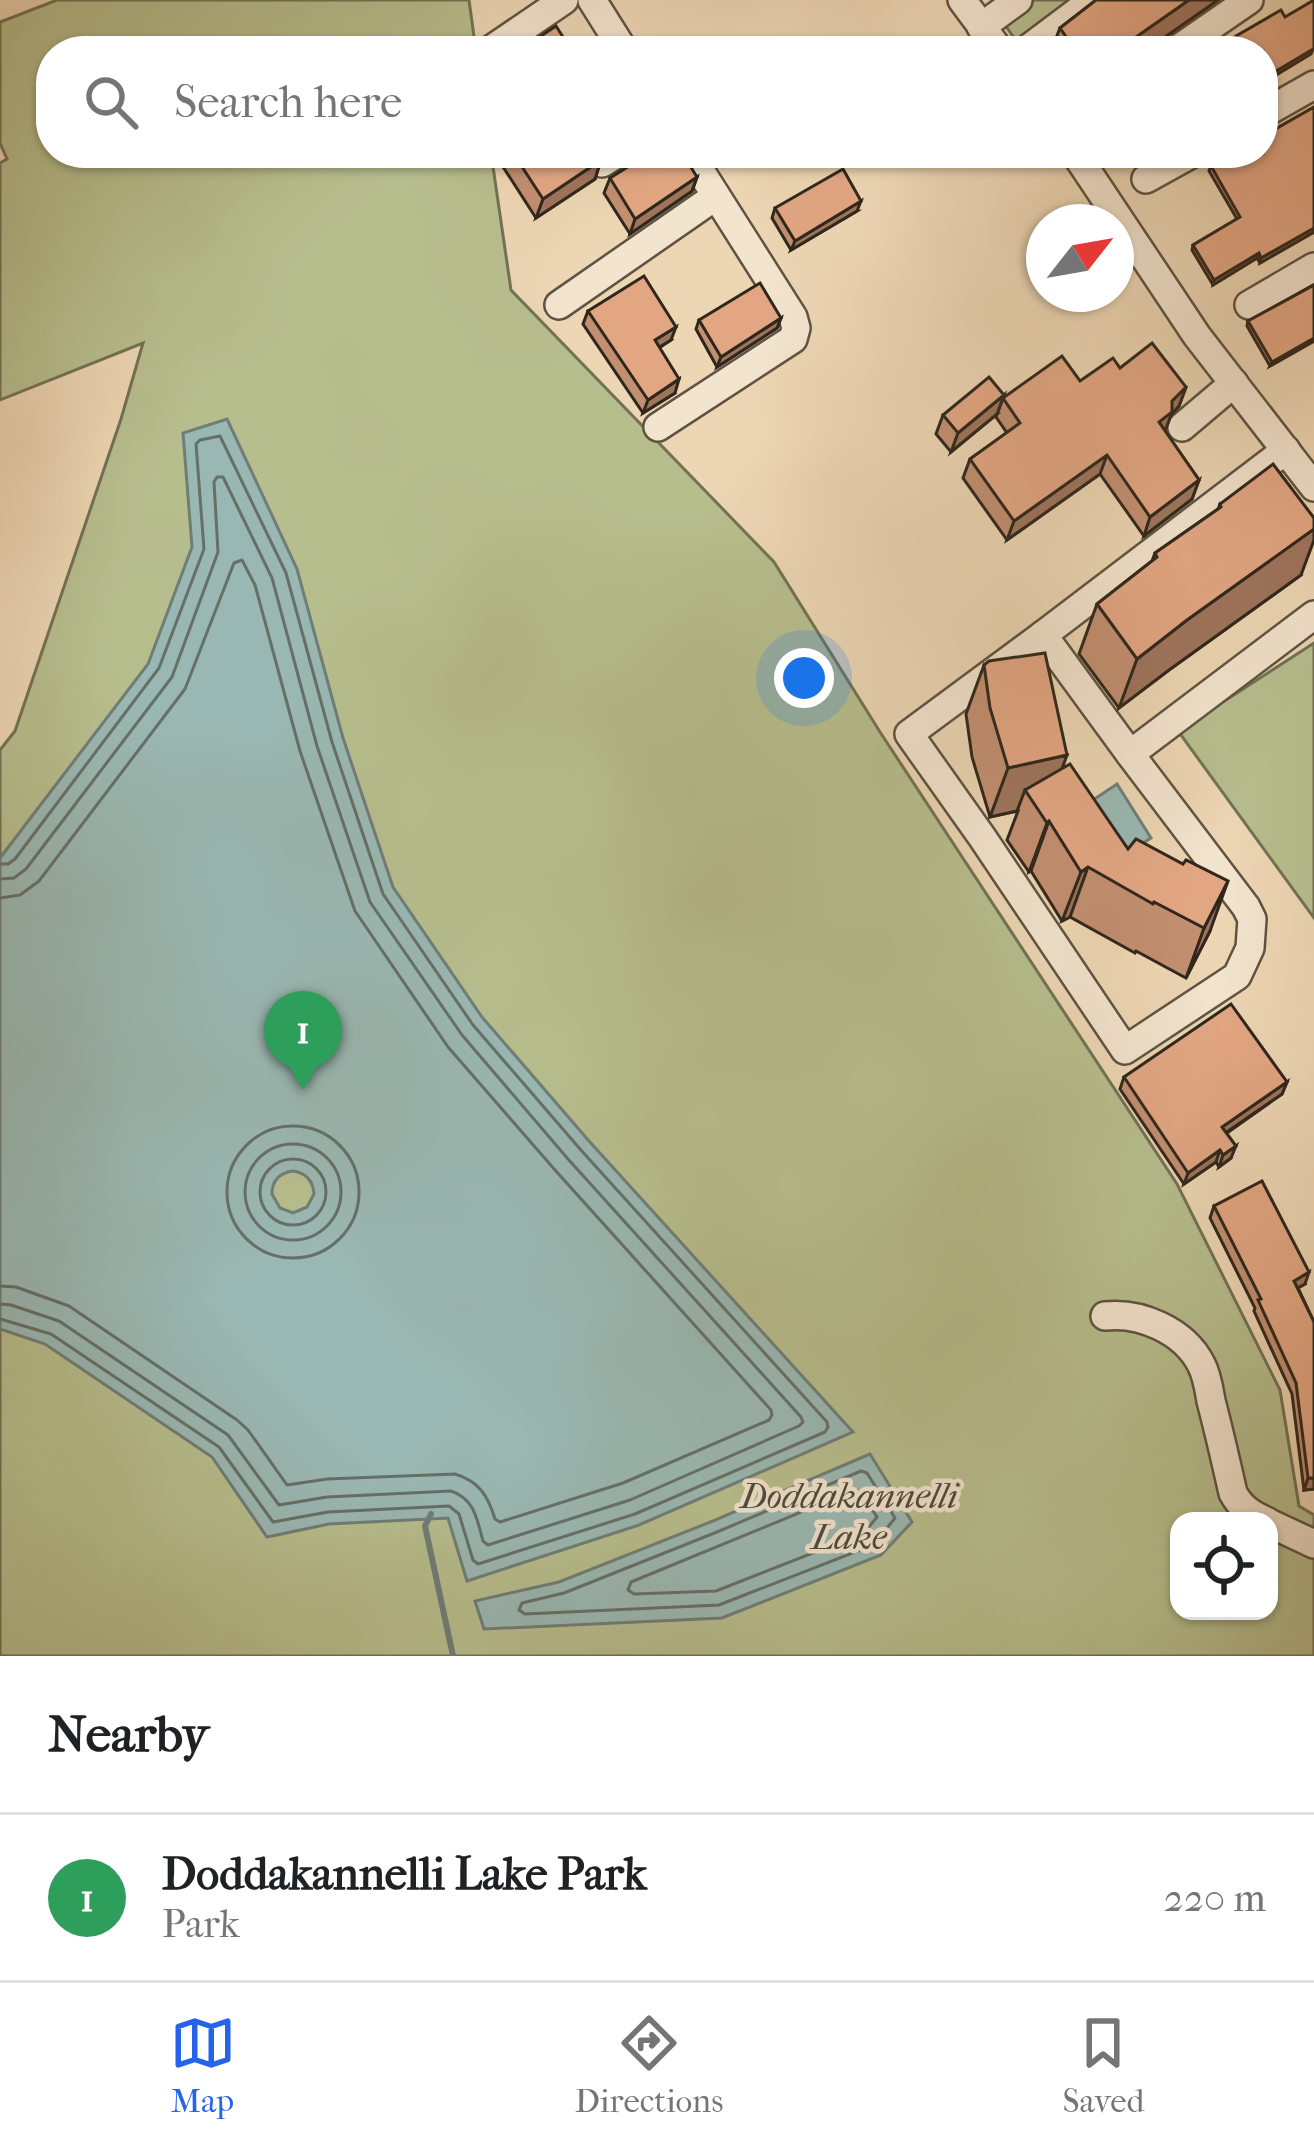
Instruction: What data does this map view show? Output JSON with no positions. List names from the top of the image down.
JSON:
{
  "water": ["Doddakannelli Lake"],
  "north": "top right",
  "page": {
    "search": "Search here",
    "pins": "1",
    "heading": "Nearby",
    "list": [
      {
        "mark": "1",
        "name": "Doddakannelli Lake Park",
        "note": "Park",
        "value": "220 m"
      }
    ],
    "nav": ["Map", "Directions", "Saved"]
  }
}
